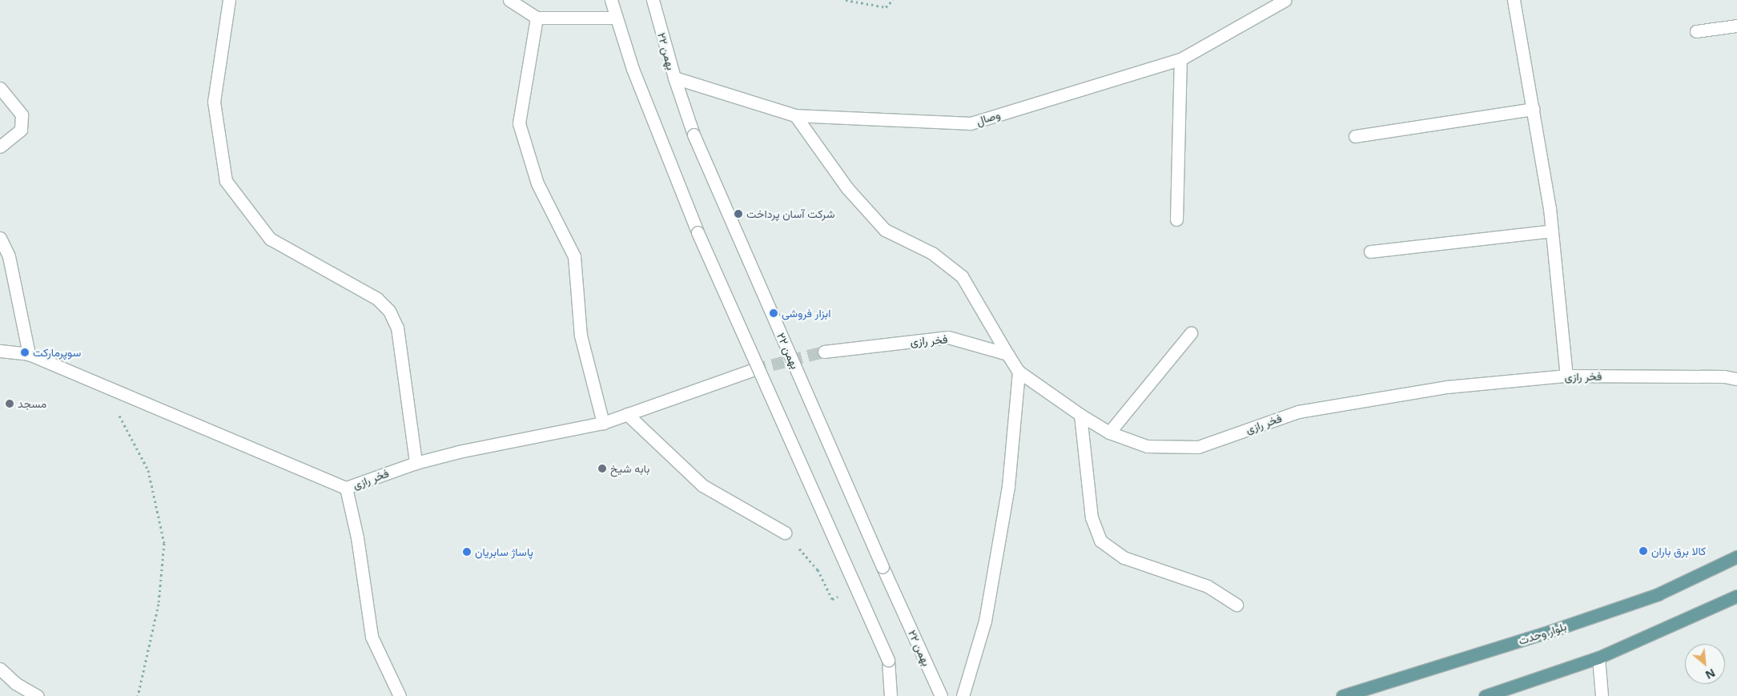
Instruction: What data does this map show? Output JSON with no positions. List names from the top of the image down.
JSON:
{
  "streets": {
    "main road": ["بلوار وحدت"],
    "street": ["۲۲ بهمن", "وصال", "فخر رازی"]
  },
  "crossings": [
    ["۲۲ بهمن", "وصال"]
  ],
  "places": [
    "شرکت آسان پرداخت",
    "ابزار فروشی",
    "سوپرمارکت",
    "مسجد",
    "بابه شیخ",
    "کالا برق باران",
    "پاساژ سابریان"
  ],
  "north": "bottom right"
}
